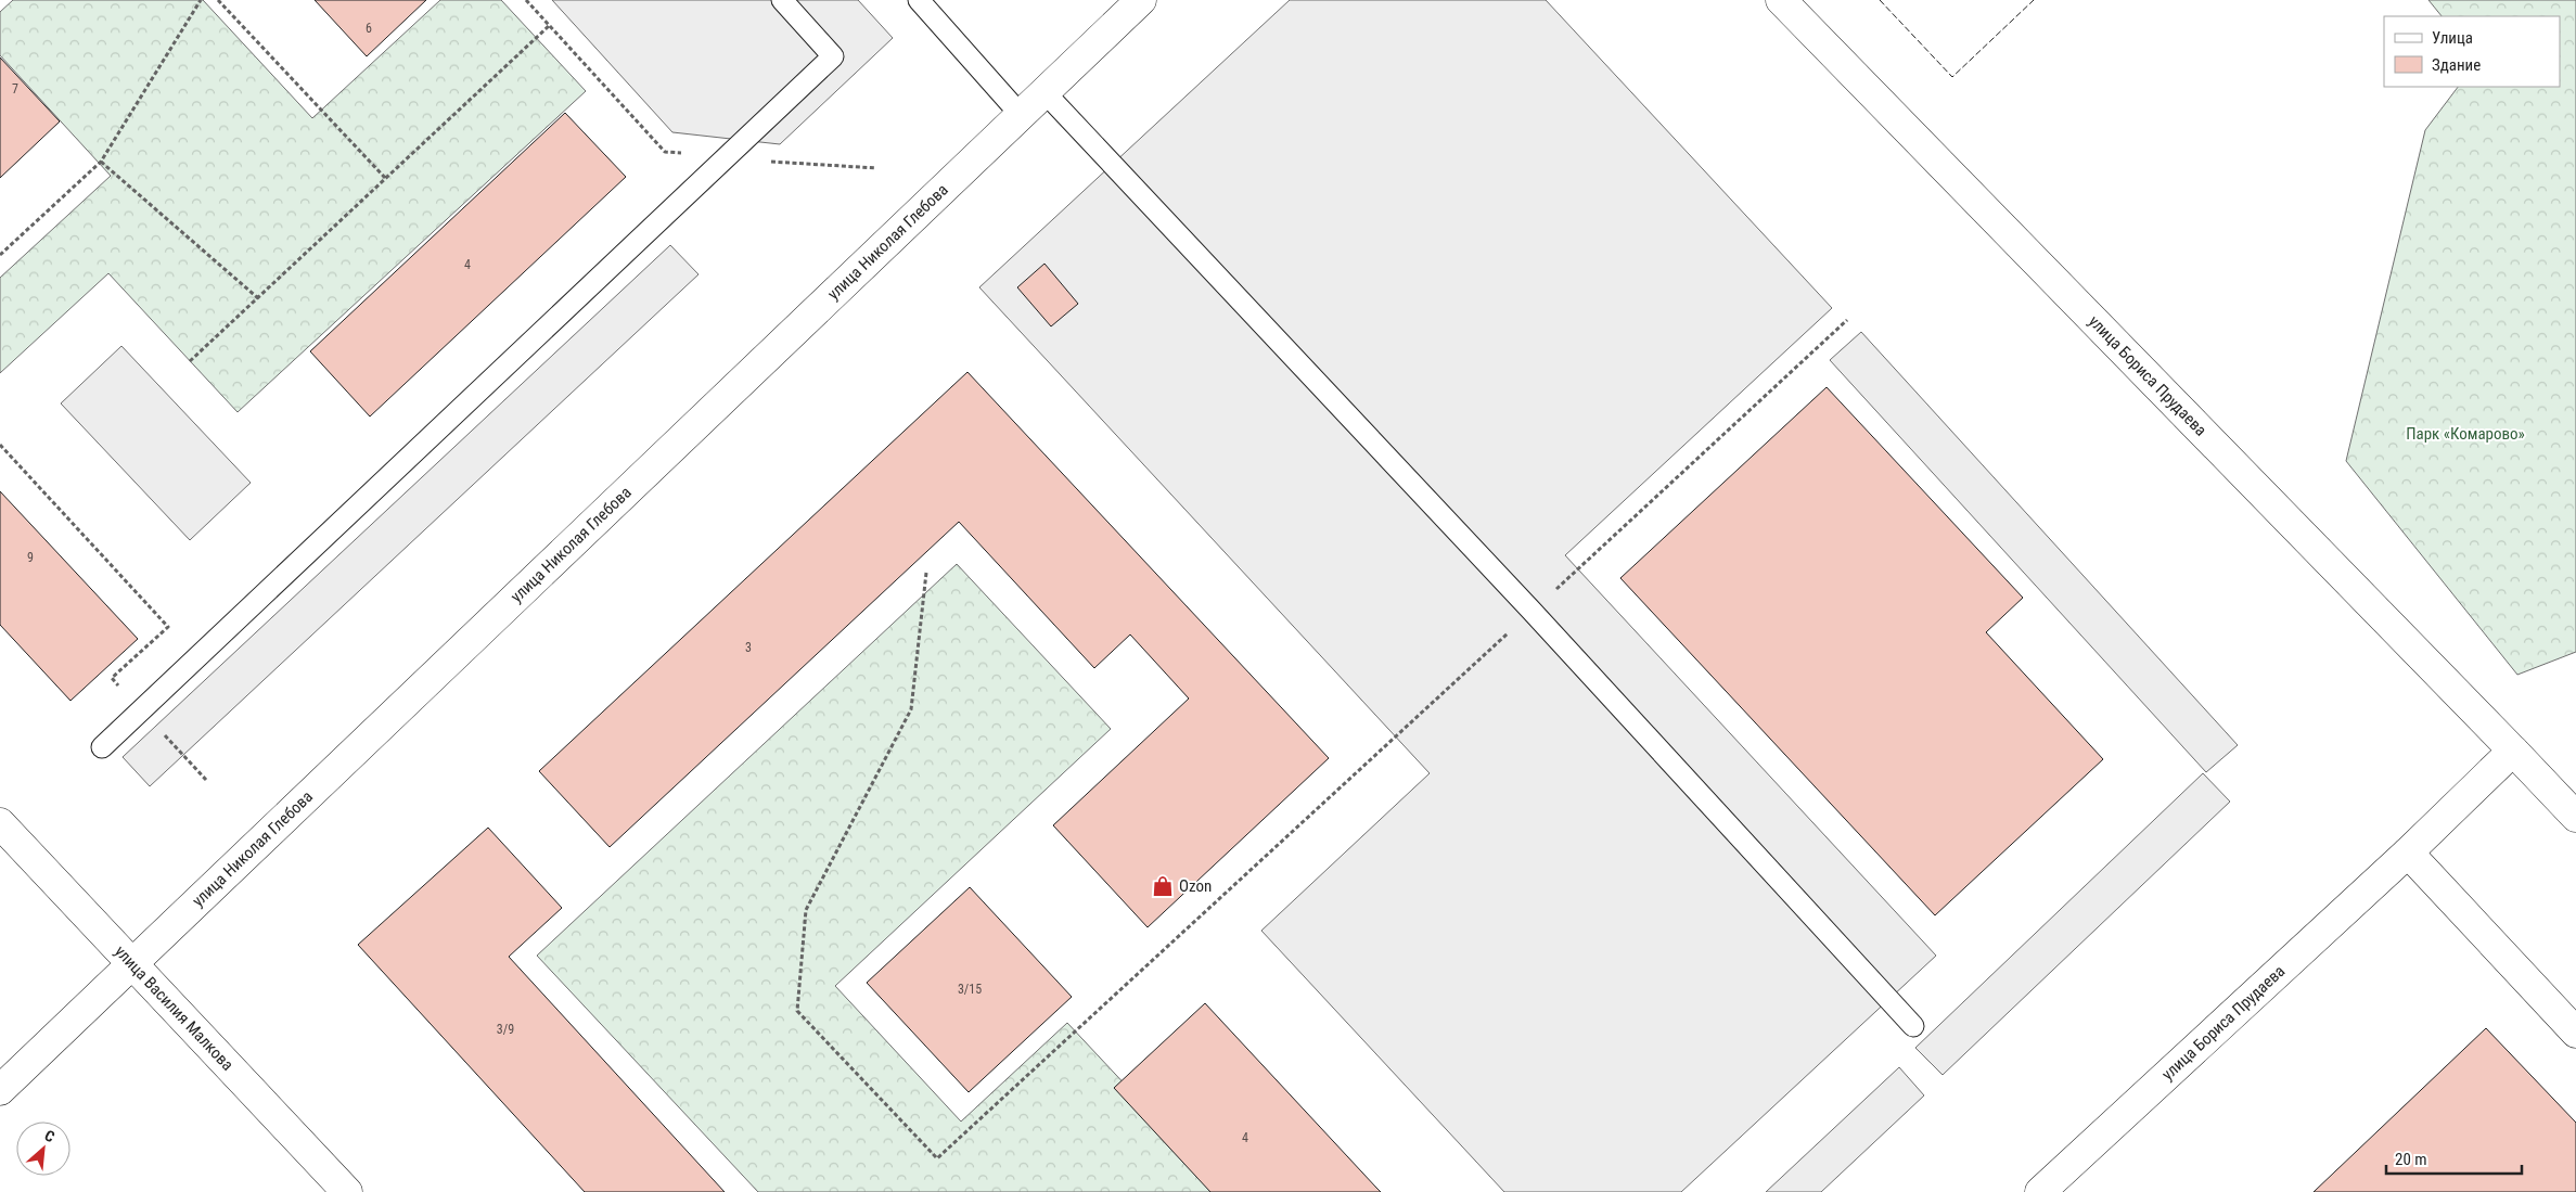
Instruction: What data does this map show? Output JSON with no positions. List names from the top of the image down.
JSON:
{
  "streets": {
    "street": ["улица Николая Глебова", "улица Бориса Прудаева", "улица Василия Малкова"]
  },
  "crossings": [
    ["улица Николая Глебова", "улица Василия Малкова"]
  ],
  "parks": ["Парк «Комарово»"],
  "places": {
    "shop": ["Ozon"]
  },
  "house_numbers": [
    "6",
    "7",
    "4",
    "9",
    "3",
    "3/15",
    "3/9",
    "4"
  ],
  "legend": ["Улица", "Здание"],
  "scale_bar": "20 m",
  "north": "top right"
}
